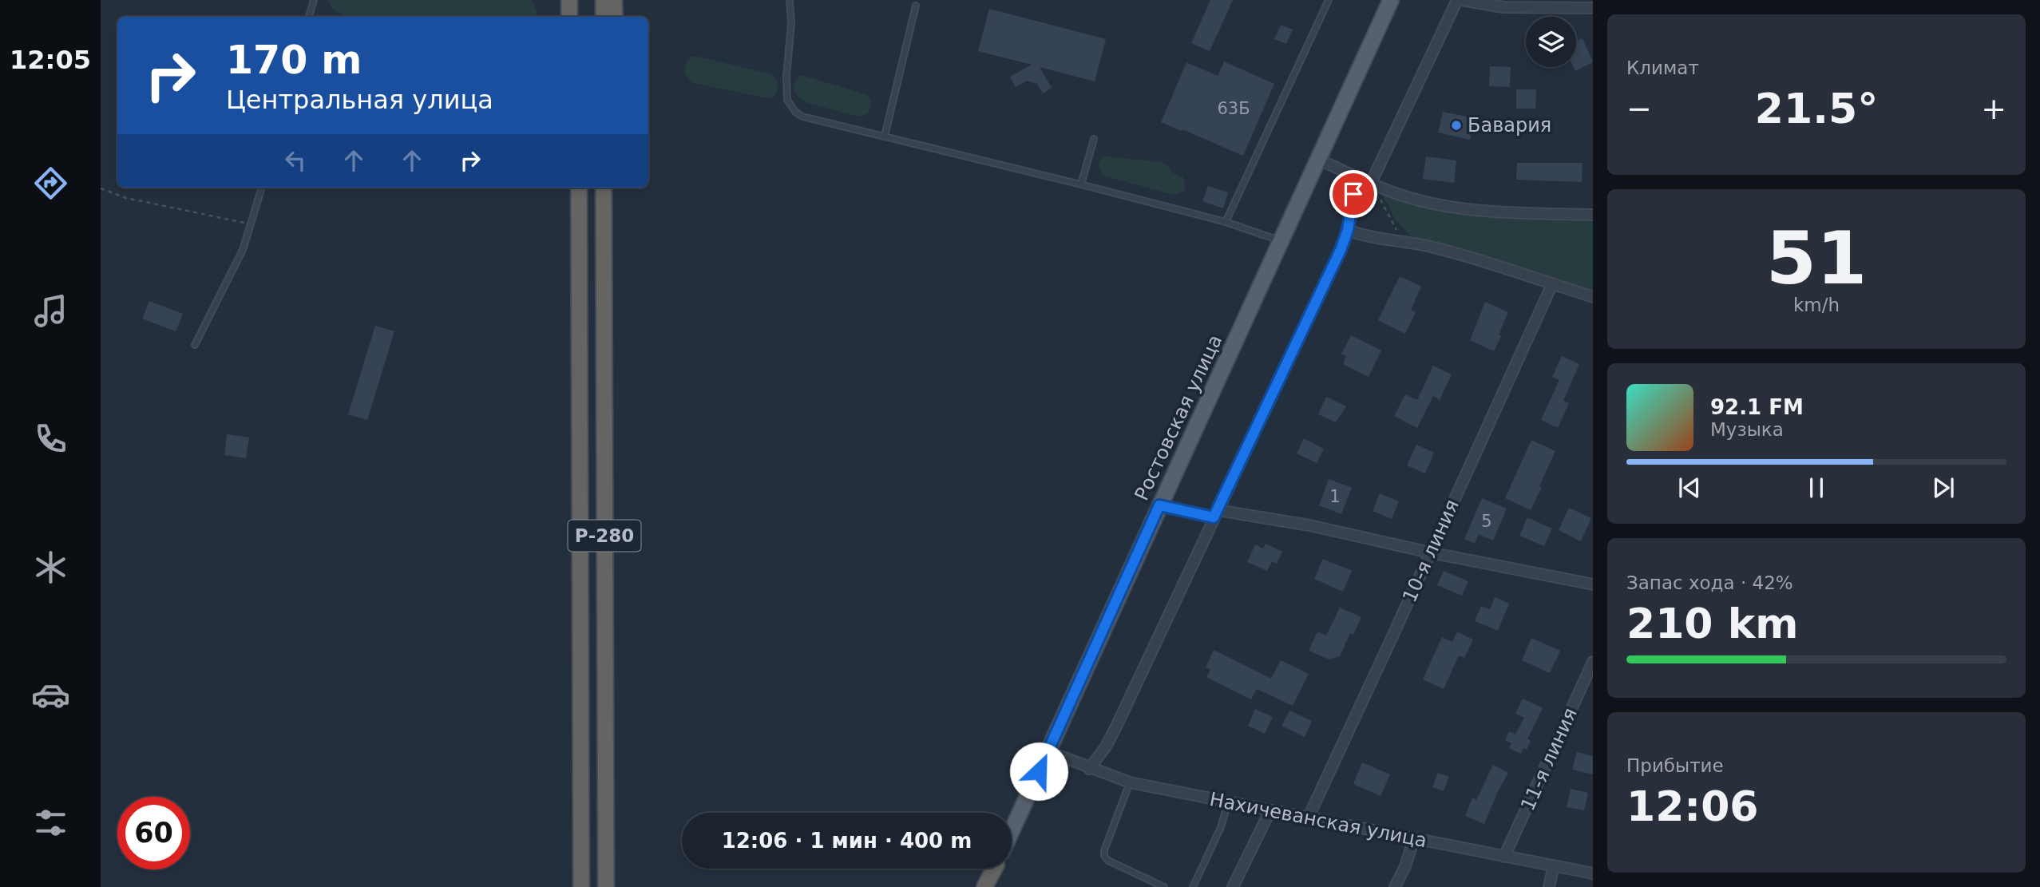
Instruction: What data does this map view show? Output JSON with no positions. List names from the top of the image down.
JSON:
{
  "streets": {
    "highway": ["Р-280"],
    "main road": ["Ростовская улица"],
    "street": ["10-я линия", "11-я линия", "Нахичеванская улица"]
  },
  "crossings": [
    ["Ростовская улица", "Нахичеванская улица"],
    ["10-я линия", "Нахичеванская улица"],
    ["11-я линия", "Нахичеванская улица"]
  ],
  "places": ["Бавария"],
  "house_numbers": ["63Б", "1", "5"],
  "page": {
    "tabs": "12:05",
    "tile": [
      "Климат",
      ["51", "km/h"],
      ["Запас хода · 42%", "210 km"],
      ["Прибытие", "12:06"]
    ],
    "turn": ["170 m", "Центральная улица"],
    "heat": ["−", "21.5°", "+"],
    "song": ["92.1 FM", "Музыка"],
    "limit": "60",
    "trip": "12:06 · 1 мин · 400 m"
  }
}
